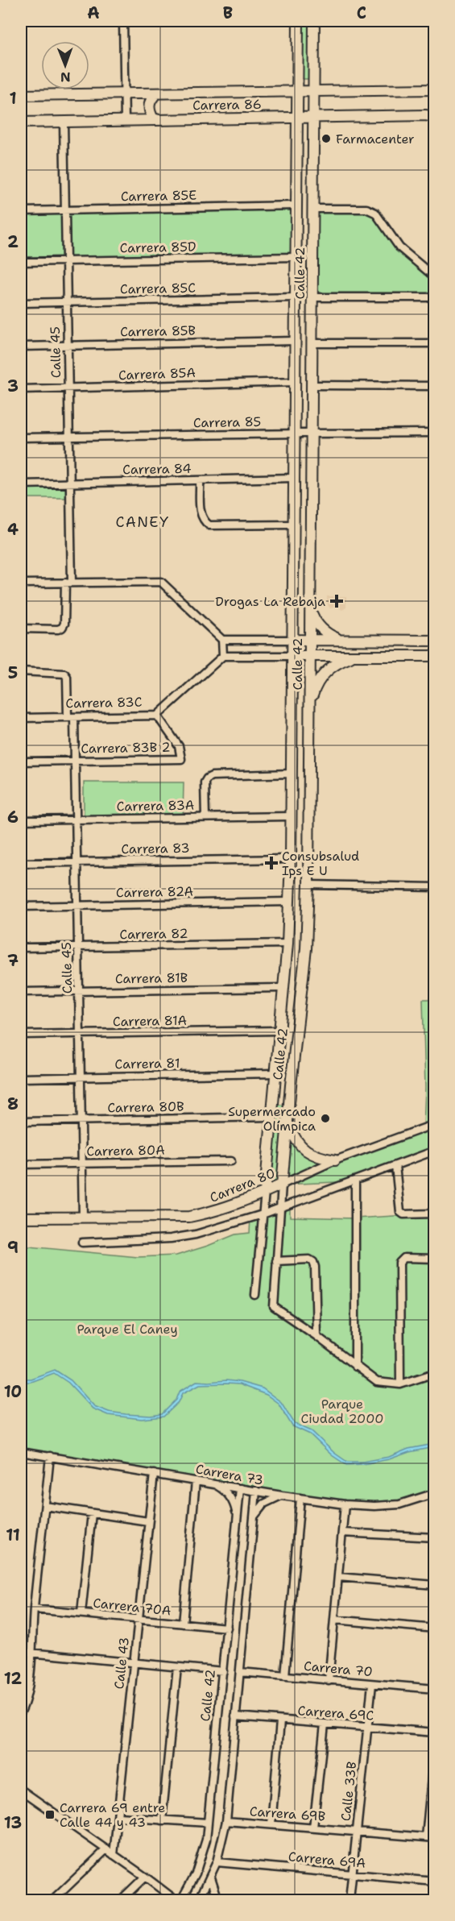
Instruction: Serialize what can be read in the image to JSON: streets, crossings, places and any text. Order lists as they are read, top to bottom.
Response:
{
  "streets": {
    "street": [
      "Carrera 86",
      "Carrera 85E",
      "Carrera 85D",
      "Calle 42",
      "Carrera 85C",
      "Carrera 85B",
      "Calle 45",
      "Carrera 85A",
      "Carrera 85",
      "Carrera 84",
      "Carrera 83C",
      "Carrera 83B 2",
      "Carrera 83A",
      "Carrera 83",
      "Carrera 82A",
      "Carrera 82",
      "Carrera 81B",
      "Carrera 81A",
      "Carrera 81",
      "Carrera 80B",
      "Carrera 80A",
      "Carrera 80",
      "Carrera 73",
      "Carrera 70A",
      "Calle 43",
      "Carrera 70",
      "Carrera 69C",
      "Calle 33B",
      "Carrera 69B",
      "Carrera 69A"
    ]
  },
  "crossings": [
    ["Carrera 86", "Calle 42"],
    ["Carrera 86", "Calle 45"],
    ["Carrera 85E", "Calle 42"],
    ["Carrera 85E", "Calle 45"],
    ["Carrera 85D", "Calle 42"],
    ["Carrera 85D", "Calle 45"],
    ["Calle 42", "Carrera 85C"],
    ["Calle 42", "Carrera 85B"],
    ["Calle 42", "Carrera 85A"],
    ["Calle 42", "Carrera 85"],
    ["Calle 42", "Carrera 84"],
    ["Calle 42", "Carrera 83A"],
    ["Calle 42", "Carrera 83"],
    ["Calle 42", "Carrera 82A"],
    ["Calle 42", "Carrera 82"],
    ["Calle 42", "Carrera 81B"],
    ["Calle 42", "Carrera 81A"],
    ["Calle 42", "Carrera 81"],
    ["Calle 42", "Carrera 80B"],
    ["Calle 42", "Carrera 80"],
    ["Calle 42", "Carrera 73"],
    ["Calle 42", "Carrera 70A"],
    ["Carrera 85C", "Calle 45"],
    ["Carrera 85B", "Calle 45"],
    ["Calle 45", "Carrera 85A"],
    ["Calle 45", "Carrera 85"],
    ["Calle 45", "Carrera 84"],
    ["Calle 45", "Carrera 83C"],
    ["Calle 45", "Carrera 83B 2"],
    ["Calle 45", "Carrera 83A"],
    ["Calle 45", "Carrera 83"],
    ["Calle 45", "Carrera 82A"],
    ["Calle 45", "Carrera 82"],
    ["Calle 45", "Carrera 81B"],
    ["Calle 45", "Carrera 81A"],
    ["Calle 45", "Carrera 81"],
    ["Calle 45", "Carrera 80B"],
    ["Calle 45", "Carrera 80A"],
    ["Calle 45", "Carrera 80"],
    ["Carrera 83C", "Carrera 83B 2"],
    ["Carrera 73", "Calle 43"],
    ["Carrera 70A", "Calle 43"],
    ["Carrera 70", "Calle 33B"],
    ["Carrera 69C", "Calle 33B"],
    ["Calle 33B", "Carrera 69B"],
    ["Calle 33B", "Carrera 69A"]
  ],
  "districts": ["CANEY"],
  "parks": ["Parque El Caney", "Parque Ciudad 2000"],
  "places": {
    "other": ["Farmacenter", "Supermercado Olímpica"],
    "health": ["Drogas La Rebaja", "Consubsalud Ips E U"],
    "transit": ["Carrera 69 entre Calle 44 y 43"]
  },
  "north": "bottom",
  "grid": {
    "columns": ["A", "B", "C"],
    "rows": [
      "1",
      "2",
      "3",
      "4",
      "5",
      "6",
      "7",
      "8",
      "9",
      "10",
      "11",
      "12",
      "13"
    ]
  }
}
